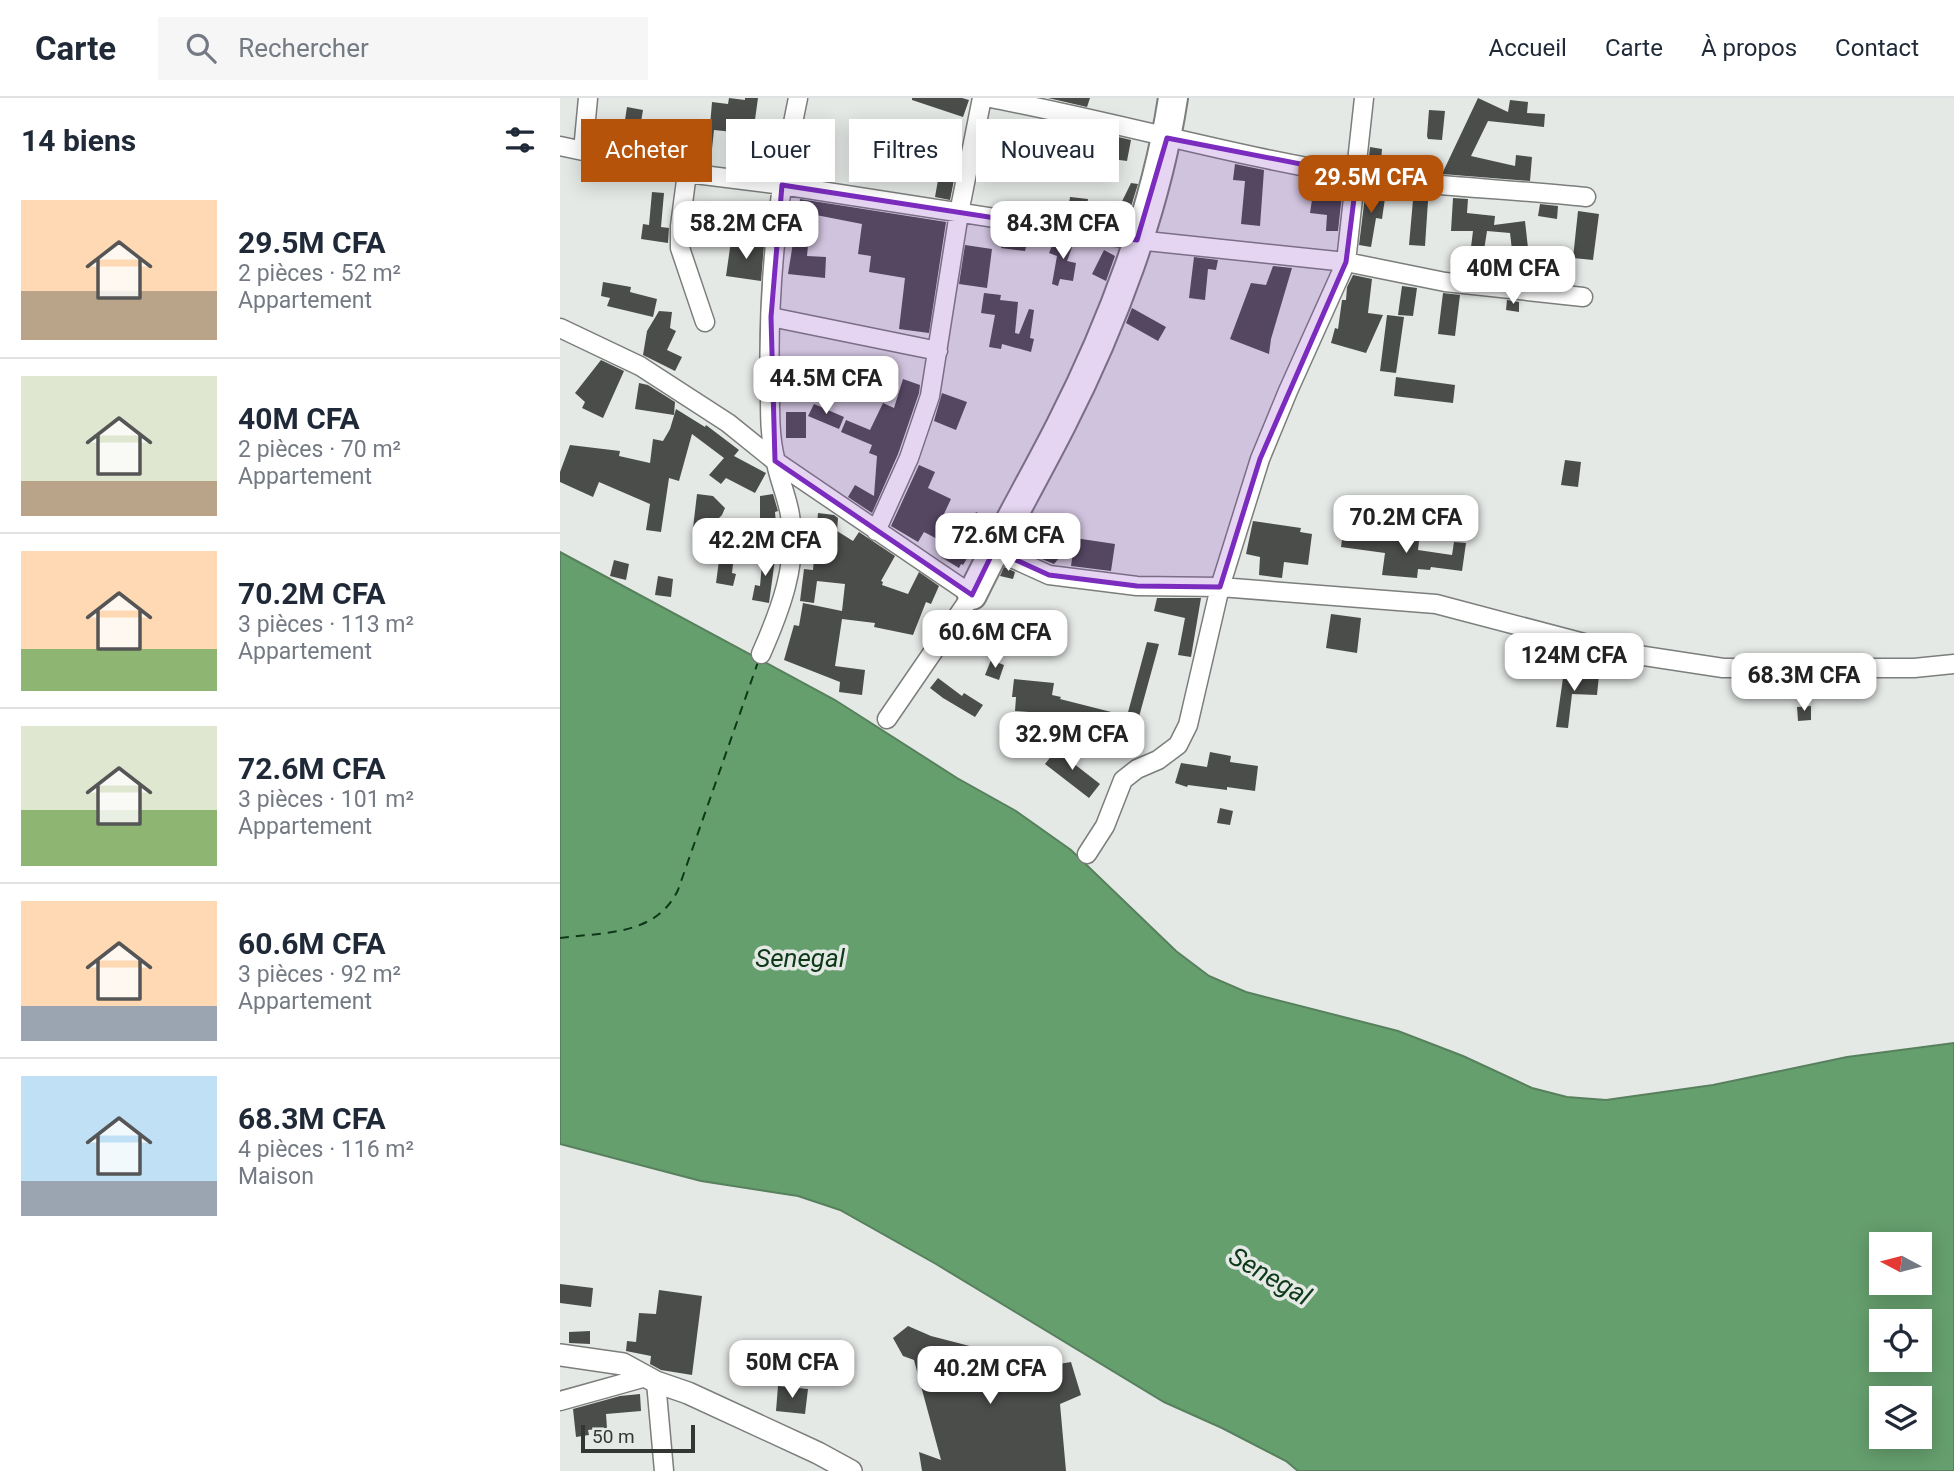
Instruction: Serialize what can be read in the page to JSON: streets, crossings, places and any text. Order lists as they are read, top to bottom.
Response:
{
  "water": ["Senegal"],
  "scale_bar": "50 m",
  "north": "left",
  "page": {
    "header": "Carte",
    "search": "Rechercher",
    "nav": [
      "Accueil",
      "Carte",
      "À propos",
      "Contact"
    ],
    "heading": "14 biens",
    "chip": [
      "Acheter",
      "Louer",
      "Filtres",
      "Nouveau"
    ],
    "price": [
      "29.5M CFA",
      "58.2M CFA",
      "84.3M CFA",
      "40M CFA",
      "44.5M CFA",
      "70.2M CFA",
      "72.6M CFA",
      "42.2M CFA",
      "60.6M CFA",
      "124M CFA",
      "68.3M CFA",
      "32.9M CFA",
      "50M CFA",
      "40.2M CFA"
    ],
    "list": [
      {
        "name": "29.5M CFA",
        "note": "2 pièces · 52 m² · Appartement"
      },
      {
        "name": "40M CFA",
        "note": "2 pièces · 70 m² · Appartement"
      },
      {
        "name": "70.2M CFA",
        "note": "3 pièces · 113 m² · Appartement"
      },
      {
        "name": "72.6M CFA",
        "note": "3 pièces · 101 m² · Appartement"
      },
      {
        "name": "60.6M CFA",
        "note": "3 pièces · 92 m² · Appartement"
      },
      {
        "name": "68.3M CFA",
        "note": "4 pièces · 116 m² · Maison"
      }
    ],
    "scale": "50 m"
  }
}
